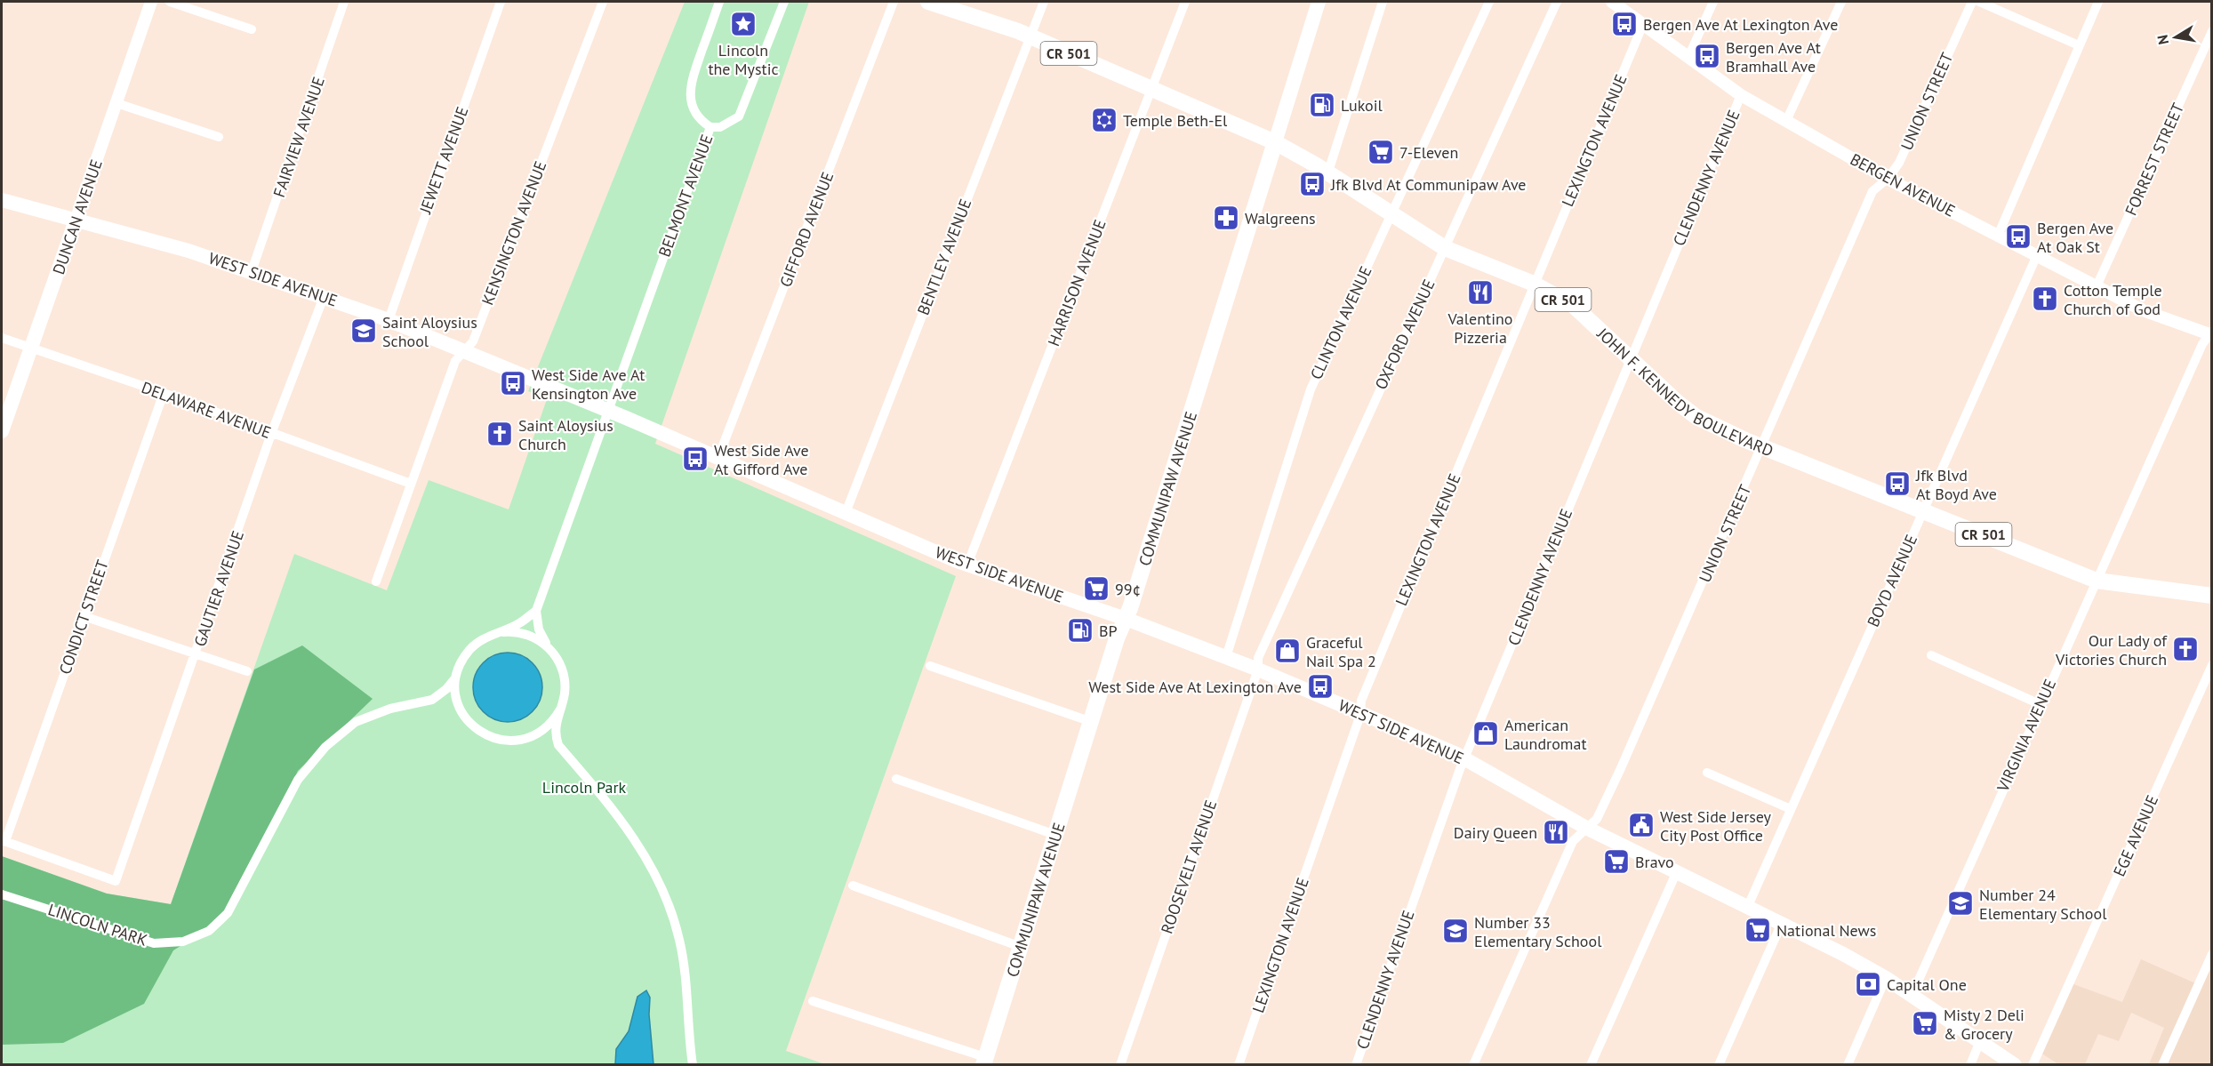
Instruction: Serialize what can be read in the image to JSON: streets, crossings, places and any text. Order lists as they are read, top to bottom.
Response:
{
  "streets": {
    "main road": [
      "CR 501",
      "DUNCAN AVENUE",
      "WEST SIDE AVENUE",
      "JOHN F. KENNEDY BOULEVARD",
      "COMMUNIPAW AVENUE"
    ],
    "street": [
      "UNION STREET",
      "FAIRVIEW AVENUE",
      "LEXINGTON AVENUE",
      "FORREST STREET",
      "JEWETT AVENUE",
      "CLENDENNY AVENUE",
      "BERGEN AVENUE",
      "BELMONT AVENUE",
      "GIFFORD AVENUE",
      "KENSINGTON AVENUE",
      "BENTLEY AVENUE",
      "HARRISON AVENUE",
      "CLINTON AVENUE",
      "OXFORD AVENUE",
      "DELAWARE AVENUE",
      "BOYD AVENUE",
      "GAUTIER AVENUE",
      "CONDICT STREET",
      "VIRGINIA AVENUE",
      "EGE AVENUE",
      "ROOSEVELT AVENUE",
      "LINCOLN PARK"
    ]
  },
  "crossings": [
    ["UNION STREET", "BERGEN AVENUE"],
    ["UNION STREET", "WEST SIDE AVENUE"],
    ["UNION STREET", "JOHN F. KENNEDY BOULEVARD"],
    ["FAIRVIEW AVENUE", "WEST SIDE AVENUE"],
    ["LEXINGTON AVENUE", "BERGEN AVENUE"],
    ["LEXINGTON AVENUE", "WEST SIDE AVENUE"],
    ["LEXINGTON AVENUE", "JOHN F. KENNEDY BOULEVARD"],
    ["FORREST STREET", "BERGEN AVENUE"],
    ["JEWETT AVENUE", "WEST SIDE AVENUE"],
    ["CLENDENNY AVENUE", "BERGEN AVENUE"],
    ["CLENDENNY AVENUE", "WEST SIDE AVENUE"],
    ["CLENDENNY AVENUE", "JOHN F. KENNEDY BOULEVARD"],
    ["BERGEN AVENUE", "BOYD AVENUE"],
    ["BERGEN AVENUE", "VIRGINIA AVENUE"],
    ["BELMONT AVENUE", "WEST SIDE AVENUE"],
    ["DUNCAN AVENUE", "WEST SIDE AVENUE"],
    ["DUNCAN AVENUE", "DELAWARE AVENUE"],
    ["GIFFORD AVENUE", "WEST SIDE AVENUE"],
    ["KENSINGTON AVENUE", "WEST SIDE AVENUE"],
    ["KENSINGTON AVENUE", "DELAWARE AVENUE"],
    ["BENTLEY AVENUE", "WEST SIDE AVENUE"],
    ["BENTLEY AVENUE", "JOHN F. KENNEDY BOULEVARD"],
    ["WEST SIDE AVENUE", "HARRISON AVENUE"],
    ["WEST SIDE AVENUE", "CLINTON AVENUE"],
    ["WEST SIDE AVENUE", "OXFORD AVENUE"],
    ["WEST SIDE AVENUE", "COMMUNIPAW AVENUE"],
    ["WEST SIDE AVENUE", "BOYD AVENUE"],
    ["WEST SIDE AVENUE", "GAUTIER AVENUE"],
    ["WEST SIDE AVENUE", "VIRGINIA AVENUE"],
    ["WEST SIDE AVENUE", "ROOSEVELT AVENUE"],
    ["HARRISON AVENUE", "JOHN F. KENNEDY BOULEVARD"],
    ["CLINTON AVENUE", "JOHN F. KENNEDY BOULEVARD"],
    ["OXFORD AVENUE", "JOHN F. KENNEDY BOULEVARD"],
    ["OXFORD AVENUE", "ROOSEVELT AVENUE"],
    ["JOHN F. KENNEDY BOULEVARD", "COMMUNIPAW AVENUE"],
    ["JOHN F. KENNEDY BOULEVARD", "BOYD AVENUE"],
    ["JOHN F. KENNEDY BOULEVARD", "VIRGINIA AVENUE"],
    ["DELAWARE AVENUE", "GAUTIER AVENUE"],
    ["DELAWARE AVENUE", "CONDICT STREET"],
    ["GAUTIER AVENUE", "CONDICT STREET"]
  ],
  "parks": ["Lincoln Park"],
  "places": {
    "place": ["Lincoln the Mystic"],
    "bus stop": [
      "Bergen Ave At Lexington Ave",
      "Bergen Ave At Bramhall Ave",
      "Jfk Blvd At Communipaw Ave",
      "Bergen Ave At Oak St",
      "West Side Ave At Kensington Ave",
      "West Side Ave At Gifford Ave",
      "Jfk Blvd At Boyd Ave",
      "West Side Ave At Lexington Ave"
    ],
    "fuel station": ["Lukoil", "BP"],
    "synagogue": ["Temple Beth-El"],
    "supermarket": [
      "7-Eleven",
      "99¢",
      "Bravo",
      "National News",
      "Misty 2 Deli & Grocery"
    ],
    "pharmacy": ["Walgreens"],
    "restaurant": ["Valentino Pizzeria", "Dairy Queen"],
    "church": ["Cotton Temple Church of God", "Saint Aloysius Church", "Our Lady of Victories Church"],
    "school or university": ["Saint Aloysius School", "Number 24 Elementary School", "Number 33 Elementary School"],
    "shop": ["Graceful Nail Spa 2", "American Laundromat"],
    "public building": ["West Side Jersey City Post Office"],
    "bank": ["Capital One"]
  },
  "north": "left"
}
